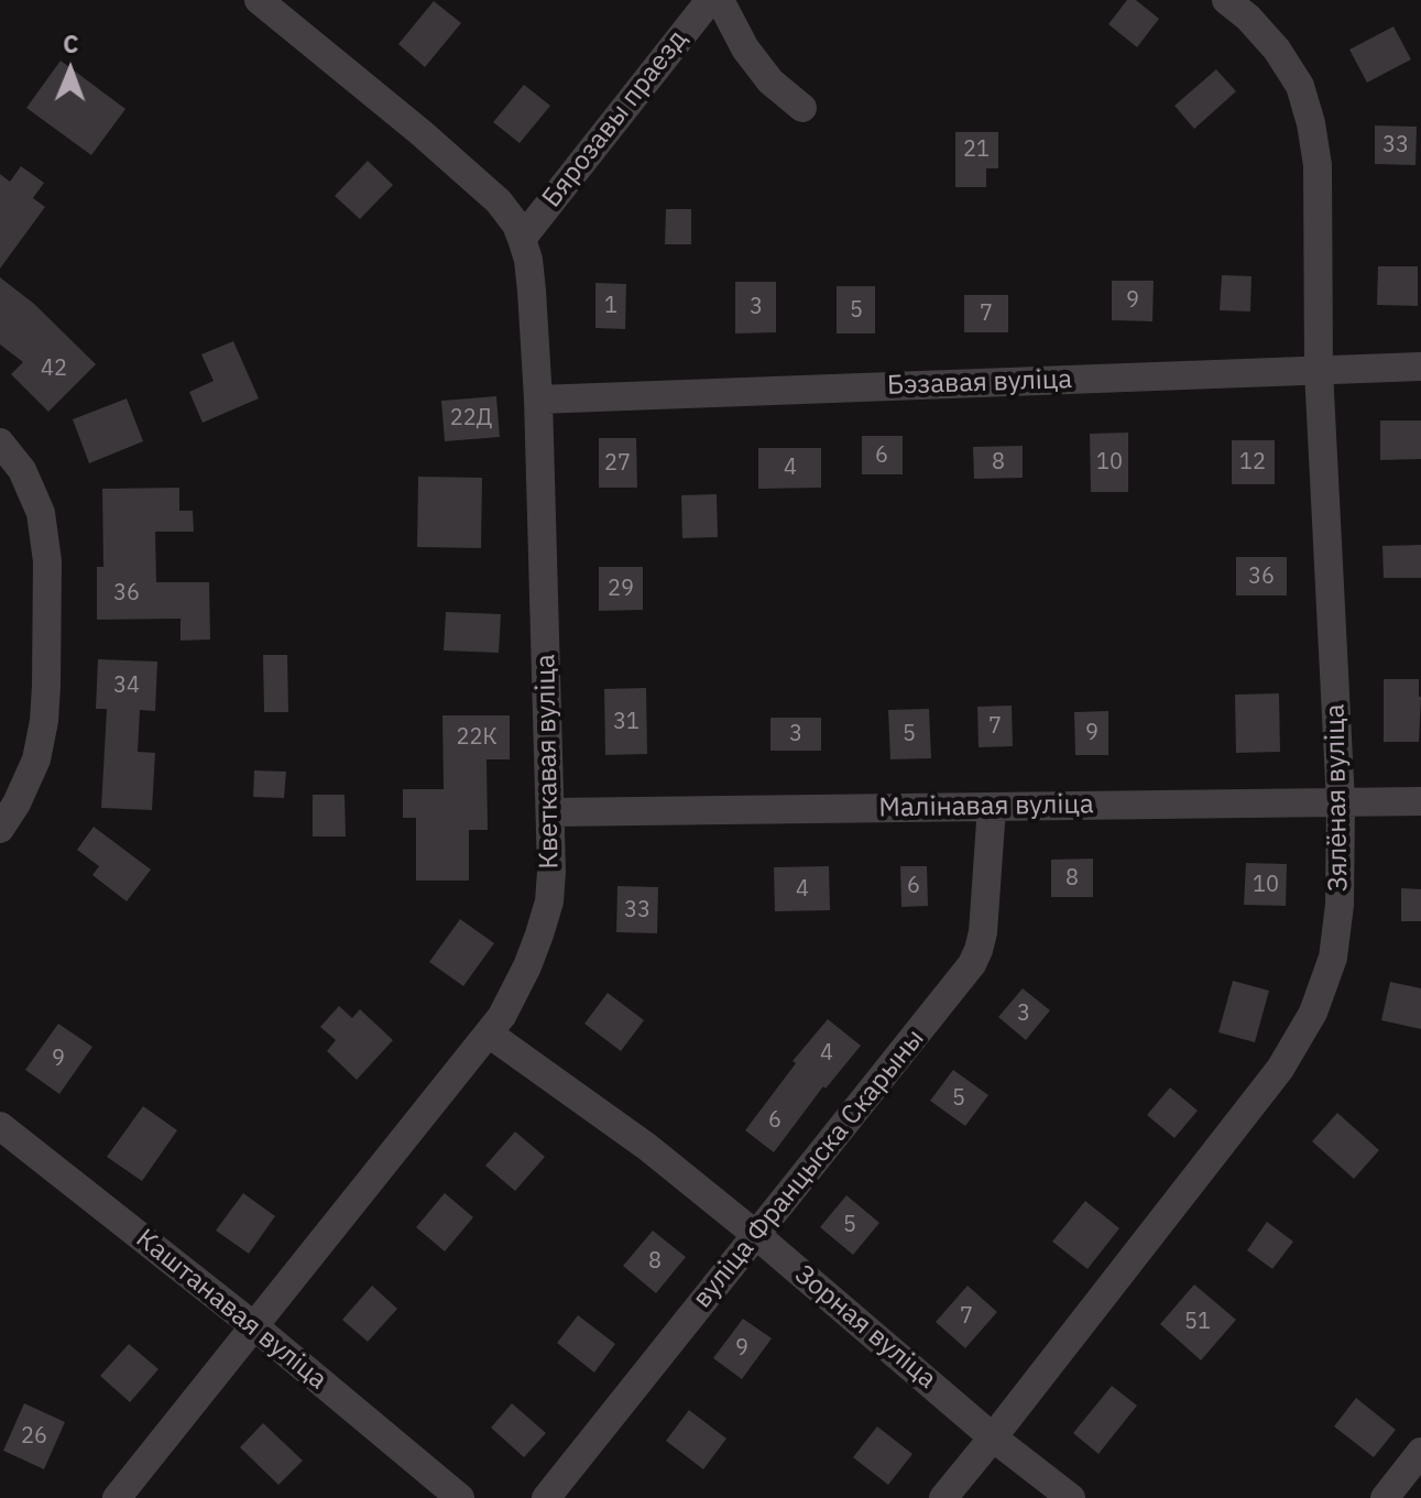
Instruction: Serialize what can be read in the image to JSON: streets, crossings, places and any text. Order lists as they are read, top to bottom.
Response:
{
  "streets": {
    "street": [
      "Бярозавы праезд",
      "Бэзавая вуліца",
      "Кветкавая вуліца",
      "Зялёная вуліца",
      "Малінавая вуліца",
      "вуліца Францыска Скарыны",
      "Каштанавая вуліца",
      "Зорная вуліца"
    ]
  },
  "crossings": [
    ["Бярозавы праезд", "Кветкавая вуліца"],
    ["Бэзавая вуліца", "Кветкавая вуліца"],
    ["Бэзавая вуліца", "Зялёная вуліца"],
    ["Кветкавая вуліца", "Малінавая вуліца"],
    ["Кветкавая вуліца", "Каштанавая вуліца"],
    ["Кветкавая вуліца", "Зорная вуліца"],
    ["Зялёная вуліца", "Малінавая вуліца"],
    ["Зялёная вуліца", "Зорная вуліца"],
    ["Малінавая вуліца", "вуліца Францыска Скарыны"],
    ["вуліца Францыска Скарыны", "Зорная вуліца"]
  ],
  "house_numbers": [
    "33",
    "21",
    "9",
    "1",
    "3",
    "5",
    "7",
    "42",
    "22Д",
    "6",
    "8",
    "10",
    "12",
    "27",
    "4",
    "36",
    "29",
    "36",
    "34",
    "31",
    "7",
    "9",
    "3",
    "5",
    "22К",
    "8",
    "10",
    "6",
    "4",
    "33",
    "3",
    "4",
    "9",
    "5",
    "6",
    "5",
    "8",
    "7",
    "51",
    "9",
    "26"
  ],
  "north": "top"
}
